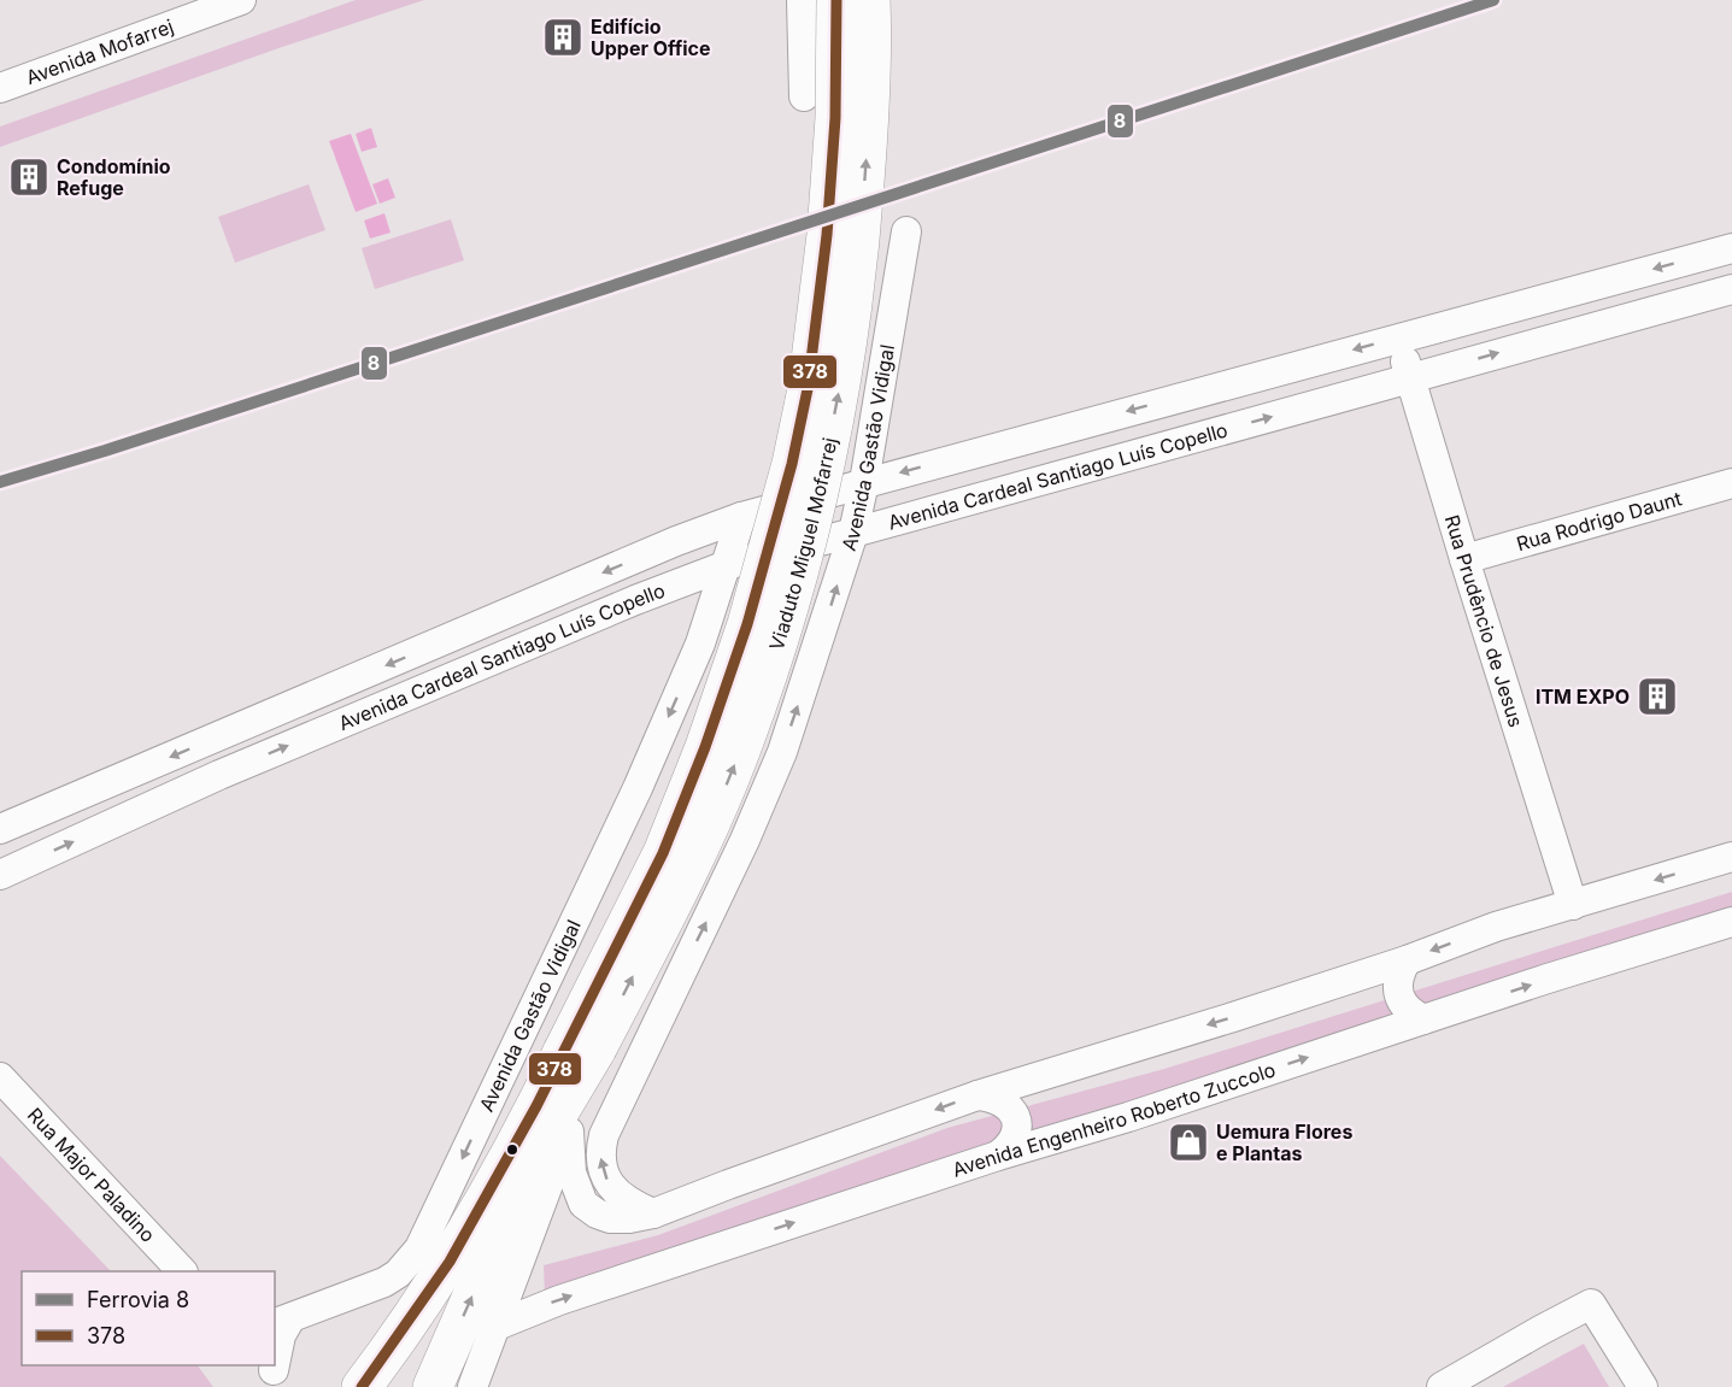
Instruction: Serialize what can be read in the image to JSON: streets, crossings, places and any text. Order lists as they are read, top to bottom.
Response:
{
  "streets": {
    "highway": ["Viaduto Miguel Mofarrej"],
    "street": [
      "Avenida Mofarrej",
      "Avenida Gastão Vidigal",
      "Avenida Cardeal Santiago Luís Copello",
      "Rua Rodrigo Daunt",
      "Rua Prudêncio de Jesus",
      "Avenida Engenheiro Roberto Zuccolo",
      "Rua Major Paladino"
    ]
  },
  "crossings": [
    ["Avenida Gastão Vidigal", "Avenida Cardeal Santiago Luís Copello"],
    ["Avenida Cardeal Santiago Luís Copello", "Rua Prudêncio de Jesus"],
    ["Rua Rodrigo Daunt", "Rua Prudêncio de Jesus"]
  ],
  "places": {
    "building": ["Edifício Upper Office", "Condomínio Refuge", "ITM EXPO"],
    "shop": ["Uemura Flores e Plantas"]
  },
  "lines": ["rail line 8", "transit line 378"],
  "legend": ["Ferrovia 8", "378"]
}
